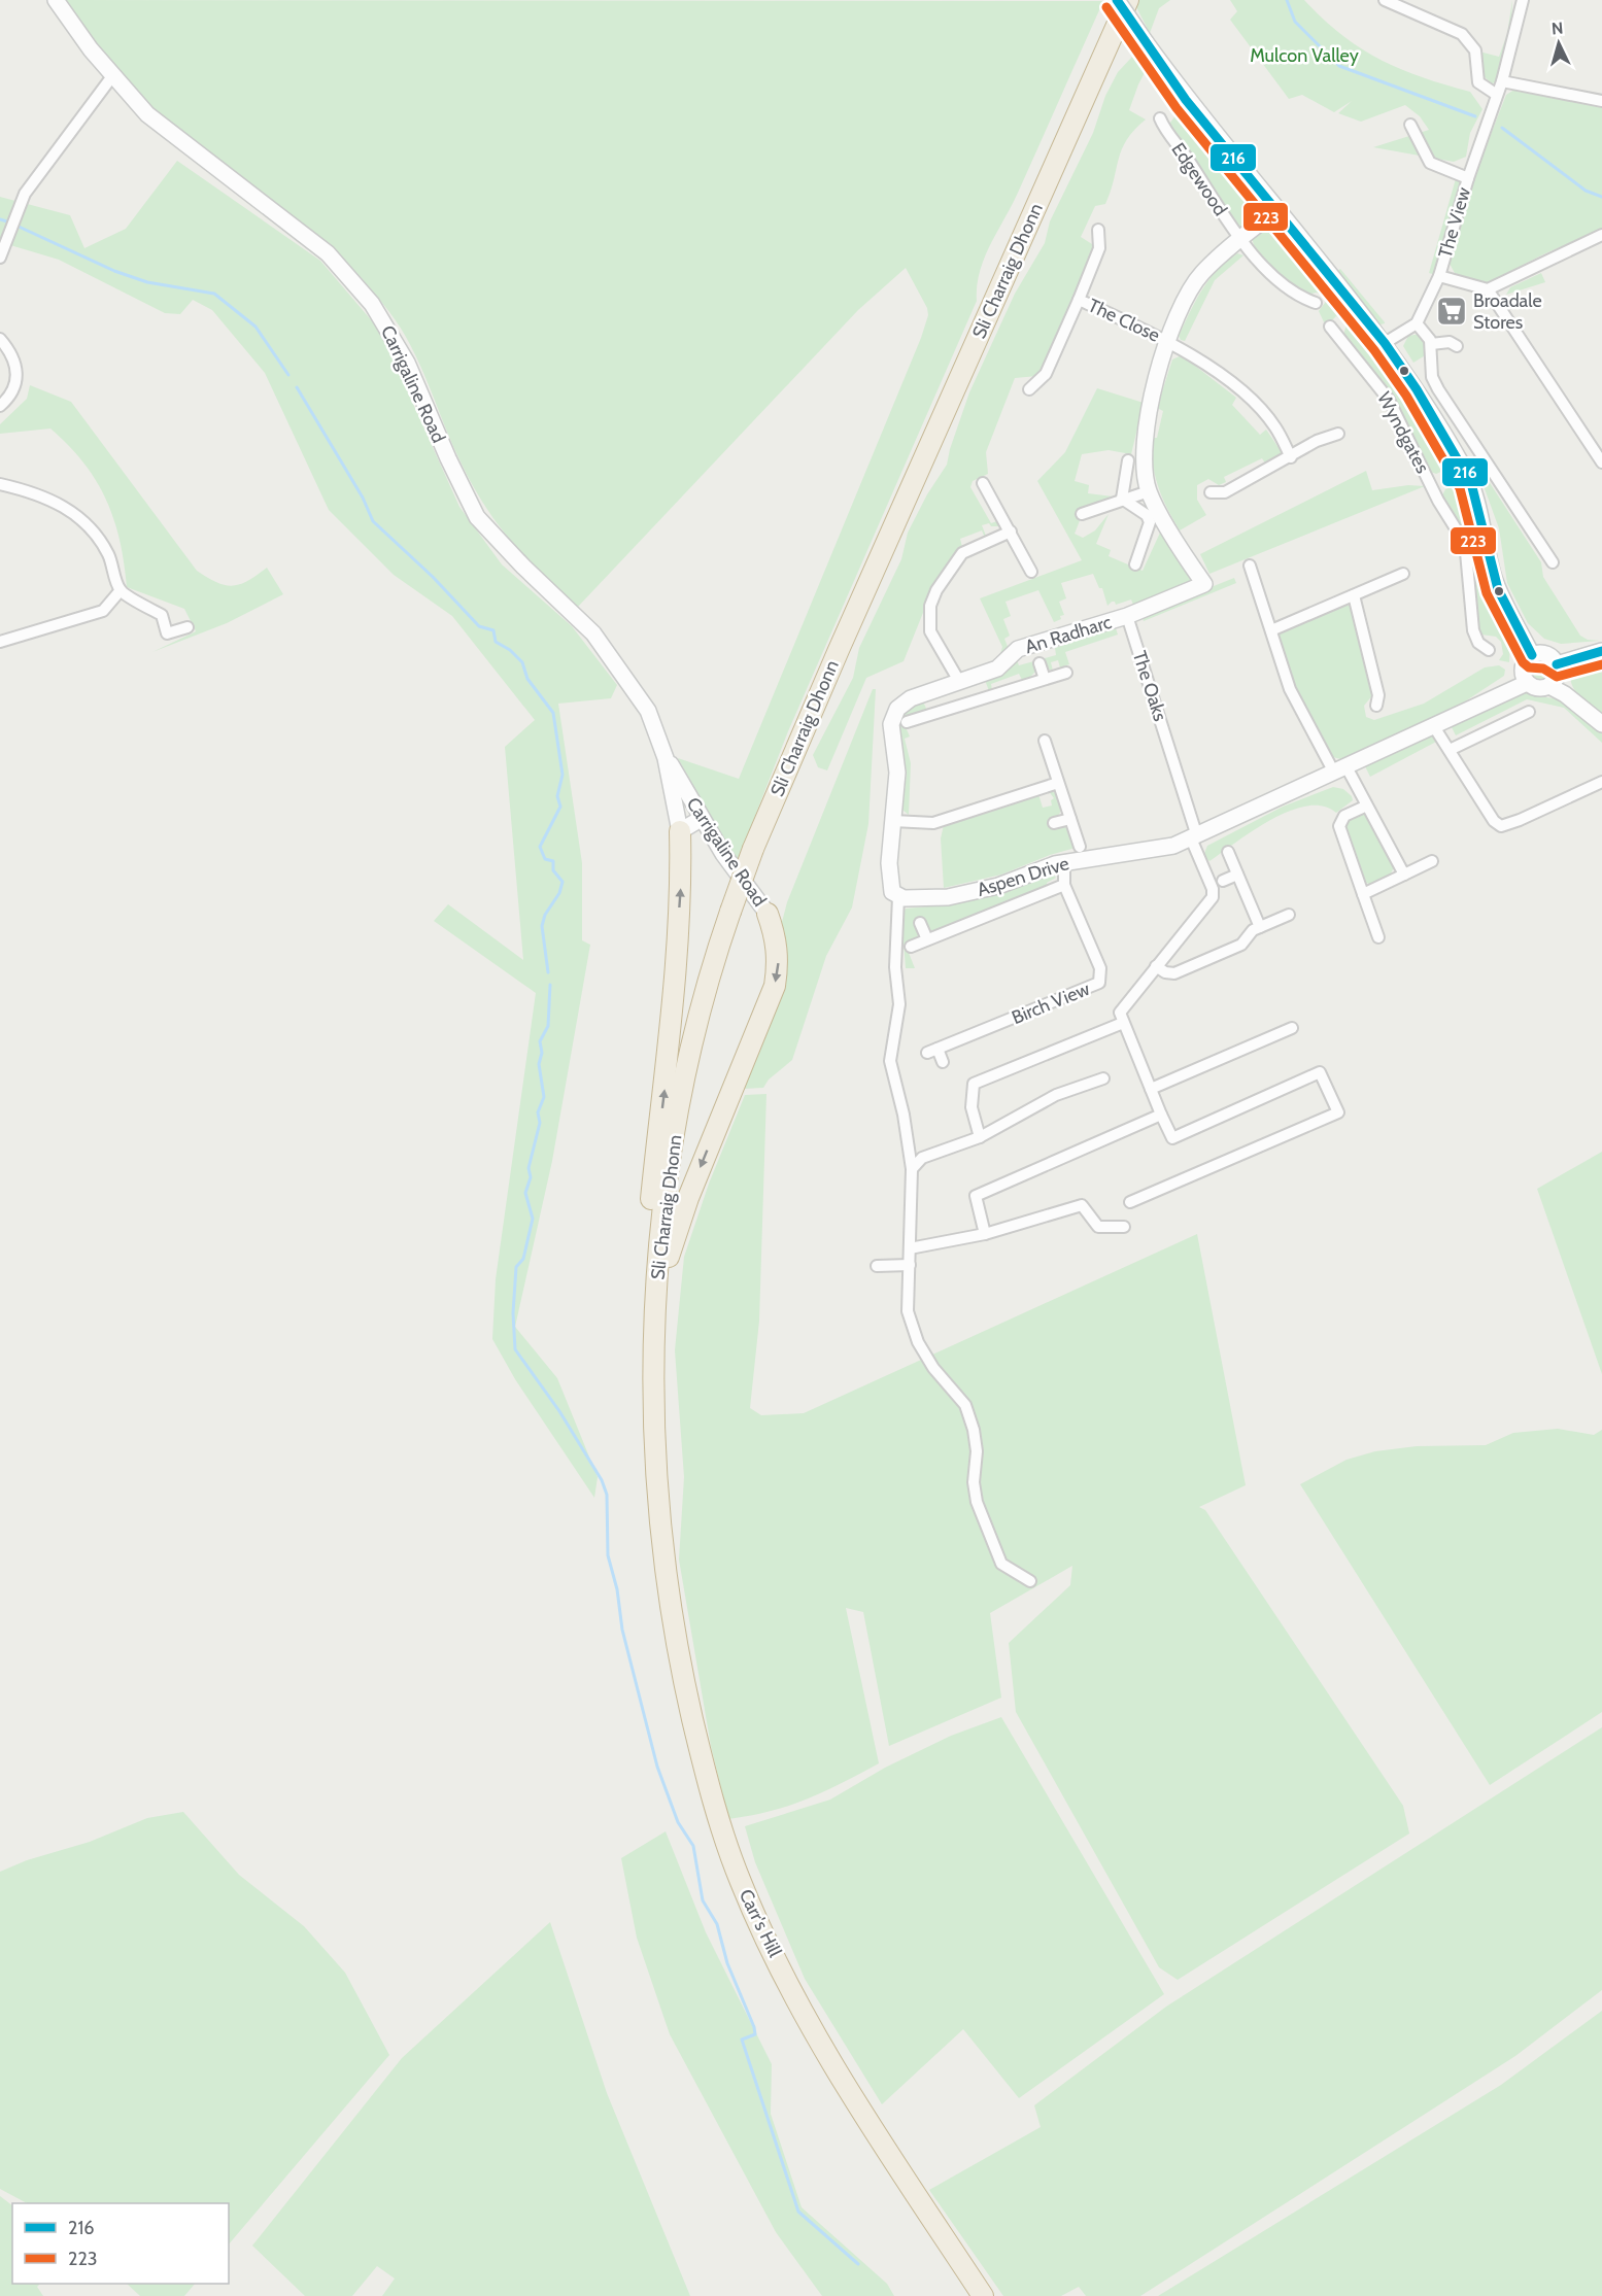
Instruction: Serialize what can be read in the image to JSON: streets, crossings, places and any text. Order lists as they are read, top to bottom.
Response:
{
  "streets": {
    "highway": ["Sli Charraig Dhonn", "Carr's Hill"],
    "street": [
      "Edgewood",
      "The View",
      "The Close",
      "Carrigaline Road",
      "Wyndgates",
      "An Radharc",
      "The Oaks",
      "Aspen Drive",
      "Birch View"
    ]
  },
  "crossings": [
    ["Sli Charraig Dhonn", "Carr's Hill"],
    ["An Radharc", "The Oaks"],
    ["Aspen Drive", "Birch View"]
  ],
  "parks": ["Mulcon Valley"],
  "places": {
    "supermarket": ["Broadale Stores"]
  },
  "lines": ["transit line 216", "transit line 223"],
  "legend": ["216", "223"],
  "north": "top"
}
